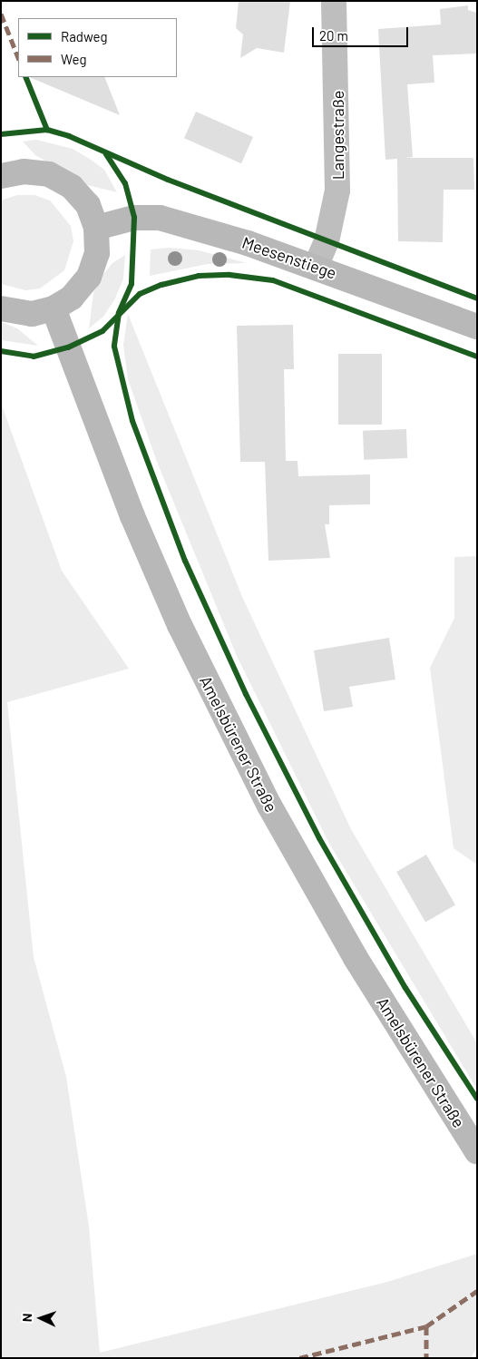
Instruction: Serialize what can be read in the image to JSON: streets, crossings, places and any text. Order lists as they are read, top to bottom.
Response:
{
  "streets": {
    "street": ["Langestraße", "Meesenstiege", "Amelsbürener Straße"]
  },
  "crossings": [
    ["Langestraße", "Meesenstiege"]
  ],
  "legend": ["Radweg", "Weg"],
  "scale_bar": "20 m",
  "north": "left"
}
